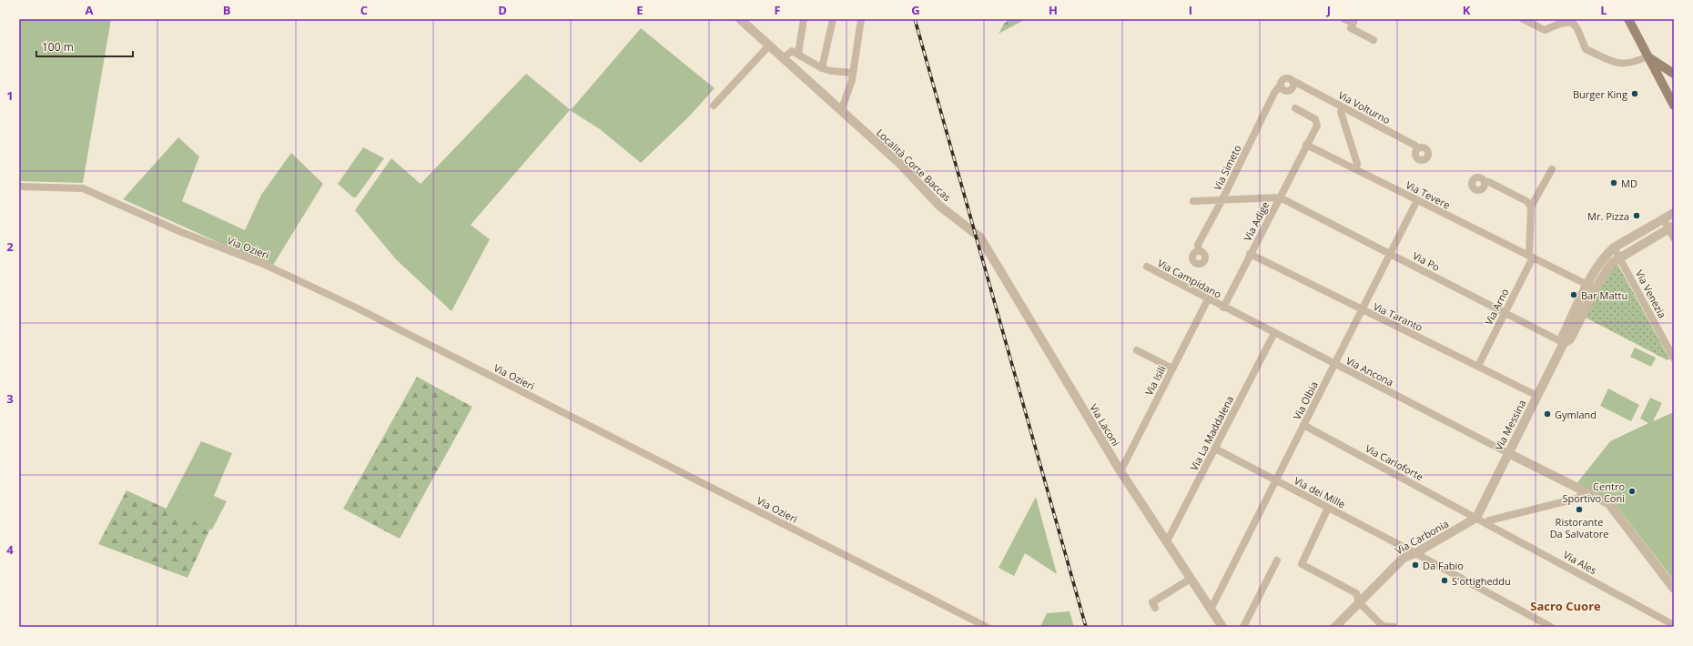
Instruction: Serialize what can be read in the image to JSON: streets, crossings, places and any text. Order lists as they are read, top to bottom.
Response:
{
  "streets": {
    "street": [
      "Via Volturno",
      "Località Corte Baccas",
      "Via Simeto",
      "Via Tevere",
      "Via Adige",
      "Via Ozieri",
      "Via Po",
      "Via Campidano",
      "Via Venezia",
      "Via Arno",
      "Via Taranto",
      "Via Ancona",
      "Via Isili",
      "Via Olbia",
      "Via Laconi",
      "Via Messina",
      "Via La Maddalena",
      "Via Carloforte",
      "Via dei Mille",
      "Via Carbonia",
      "Via Ales"
    ]
  },
  "crossings": [
    ["Località Corte Baccas", "Via Laconi"],
    ["Via Tevere", "Via Adige"],
    ["Via Tevere", "Via Arno"],
    ["Via Tevere", "Via Olbia"],
    ["Via Tevere", "Via Messina"],
    ["Via Adige", "Via Po"],
    ["Via Adige", "Via Campidano"],
    ["Via Adige", "Via Taranto"],
    ["Via Adige", "Via Ancona"],
    ["Via Po", "Via Arno"],
    ["Via Po", "Via Olbia"],
    ["Via Po", "Via Messina"],
    ["Via Campidano", "Via Ancona"],
    ["Via Campidano", "Via Isili"],
    ["Via Venezia", "Via Messina"],
    ["Via Arno", "Via Taranto"],
    ["Via Taranto", "Via Olbia"],
    ["Via Taranto", "Via Messina"],
    ["Via Ancona", "Via Olbia"],
    ["Via Ancona", "Via Messina"],
    ["Via Ancona", "Via La Maddalena"],
    ["Via Isili", "Via Laconi"],
    ["Via Olbia", "Via Laconi"],
    ["Via Olbia", "Via Carloforte"],
    ["Via Olbia", "Via dei Mille"],
    ["Via Laconi", "Via La Maddalena"],
    ["Via Messina", "Via Carloforte"],
    ["Via Messina", "Via Carbonia"],
    ["Via Messina", "Via Ales"],
    ["Via La Maddalena", "Via dei Mille"],
    ["Via Carloforte", "Via Carbonia"],
    ["Via Carloforte", "Via Ales"],
    ["Via dei Mille", "Via Carbonia"],
    ["Via Carbonia", "Via Ales"]
  ],
  "districts": ["Sacro Cuore"],
  "places": [
    "Burger King",
    "MD",
    "Mr. Pizza",
    "Bar Mattu",
    "Gymland",
    "Centro Sportivo Coni",
    "Ristorante Da Salvatore",
    "Da Fabio",
    "S'ottigheddu"
  ],
  "scale_bar": "100 m",
  "grid": {
    "columns": [
      "A",
      "B",
      "C",
      "D",
      "E",
      "F",
      "G",
      "H",
      "I",
      "J",
      "K",
      "L"
    ],
    "rows": [
      "1",
      "2",
      "3",
      "4"
    ]
  }
}
